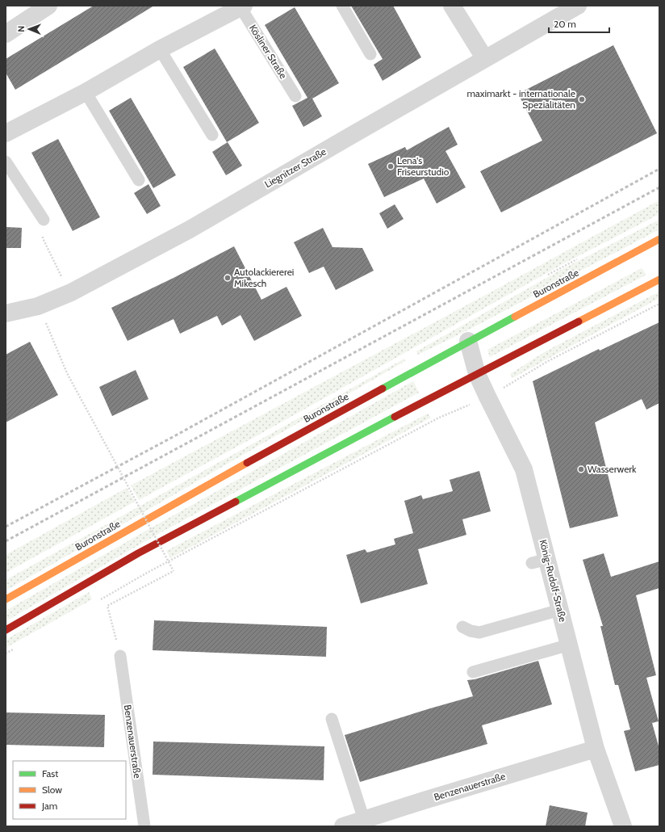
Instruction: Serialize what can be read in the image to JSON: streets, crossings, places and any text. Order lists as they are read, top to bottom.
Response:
{
  "streets": {
    "street": [
      "Kösliner Straße",
      "Liegnitzer Straße",
      "Buronstraße",
      "König-Rudolf-Straße",
      "Benzenauerstraße"
    ]
  },
  "crossings": [
    ["Buronstraße", "König-Rudolf-Straße"],
    ["König-Rudolf-Straße", "Benzenauerstraße"]
  ],
  "places": [
    "maximarkt - internationale Spezialitäten",
    "Lena's Friseurstudio",
    "Autolackiererei Mikesch",
    "Wasserwerk"
  ],
  "legend": ["Fast", "Slow", "Jam"],
  "scale_bar": "20 m",
  "north": "left"
}
